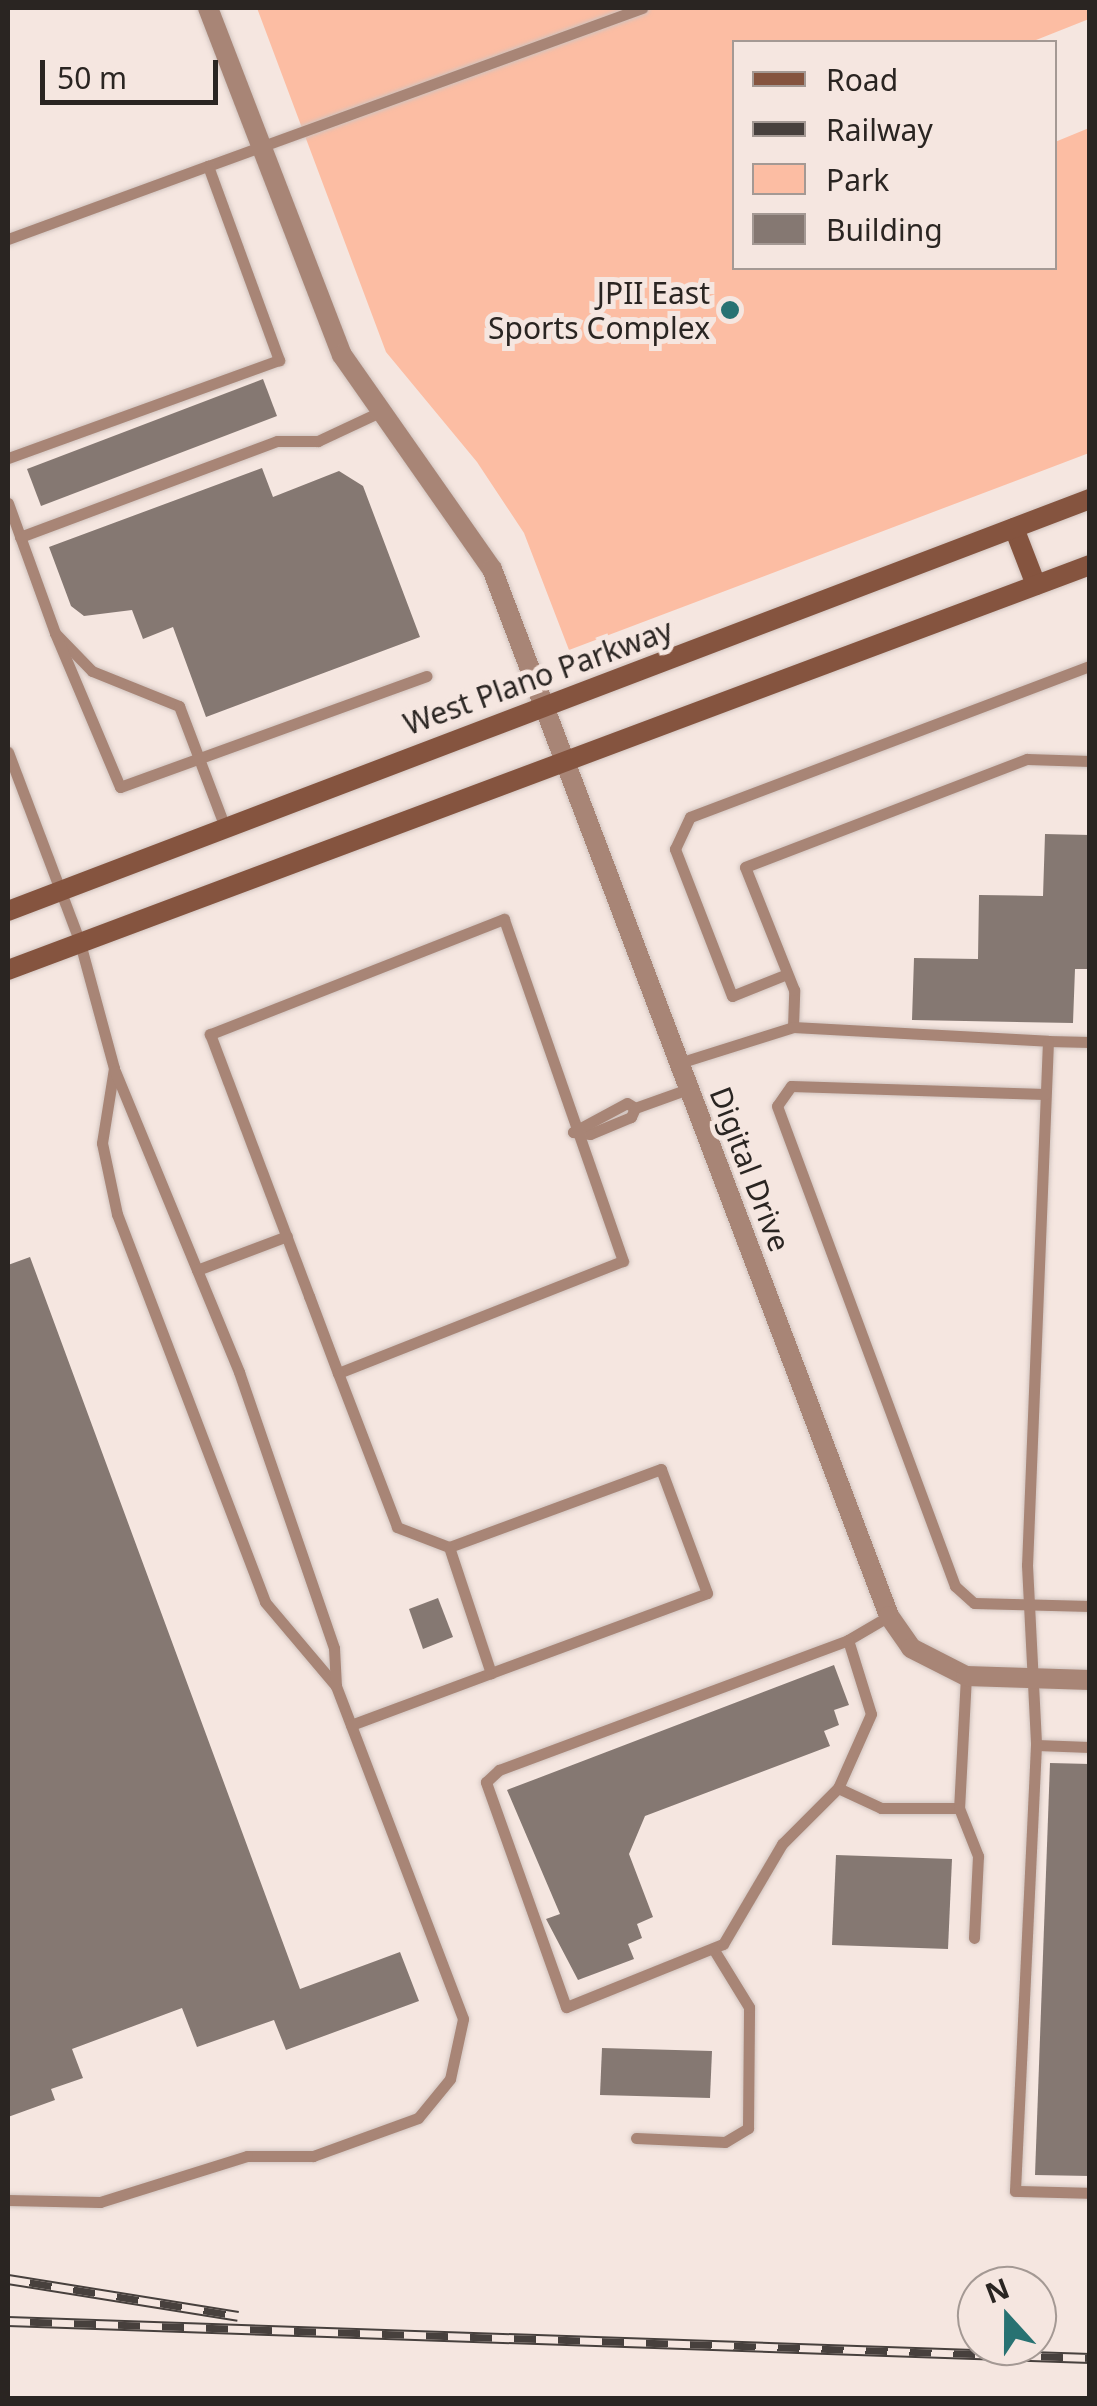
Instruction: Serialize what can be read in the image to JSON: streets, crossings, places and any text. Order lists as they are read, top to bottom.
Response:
{
  "streets": {
    "main road": ["West Plano Parkway"],
    "street": ["Digital Drive"]
  },
  "crossings": [
    ["West Plano Parkway", "Digital Drive"]
  ],
  "places": ["JPII East Sports Complex"],
  "legend": [
    "Road",
    "Railway",
    "Park",
    "Building"
  ],
  "scale_bar": "50 m",
  "north": "top"
}
